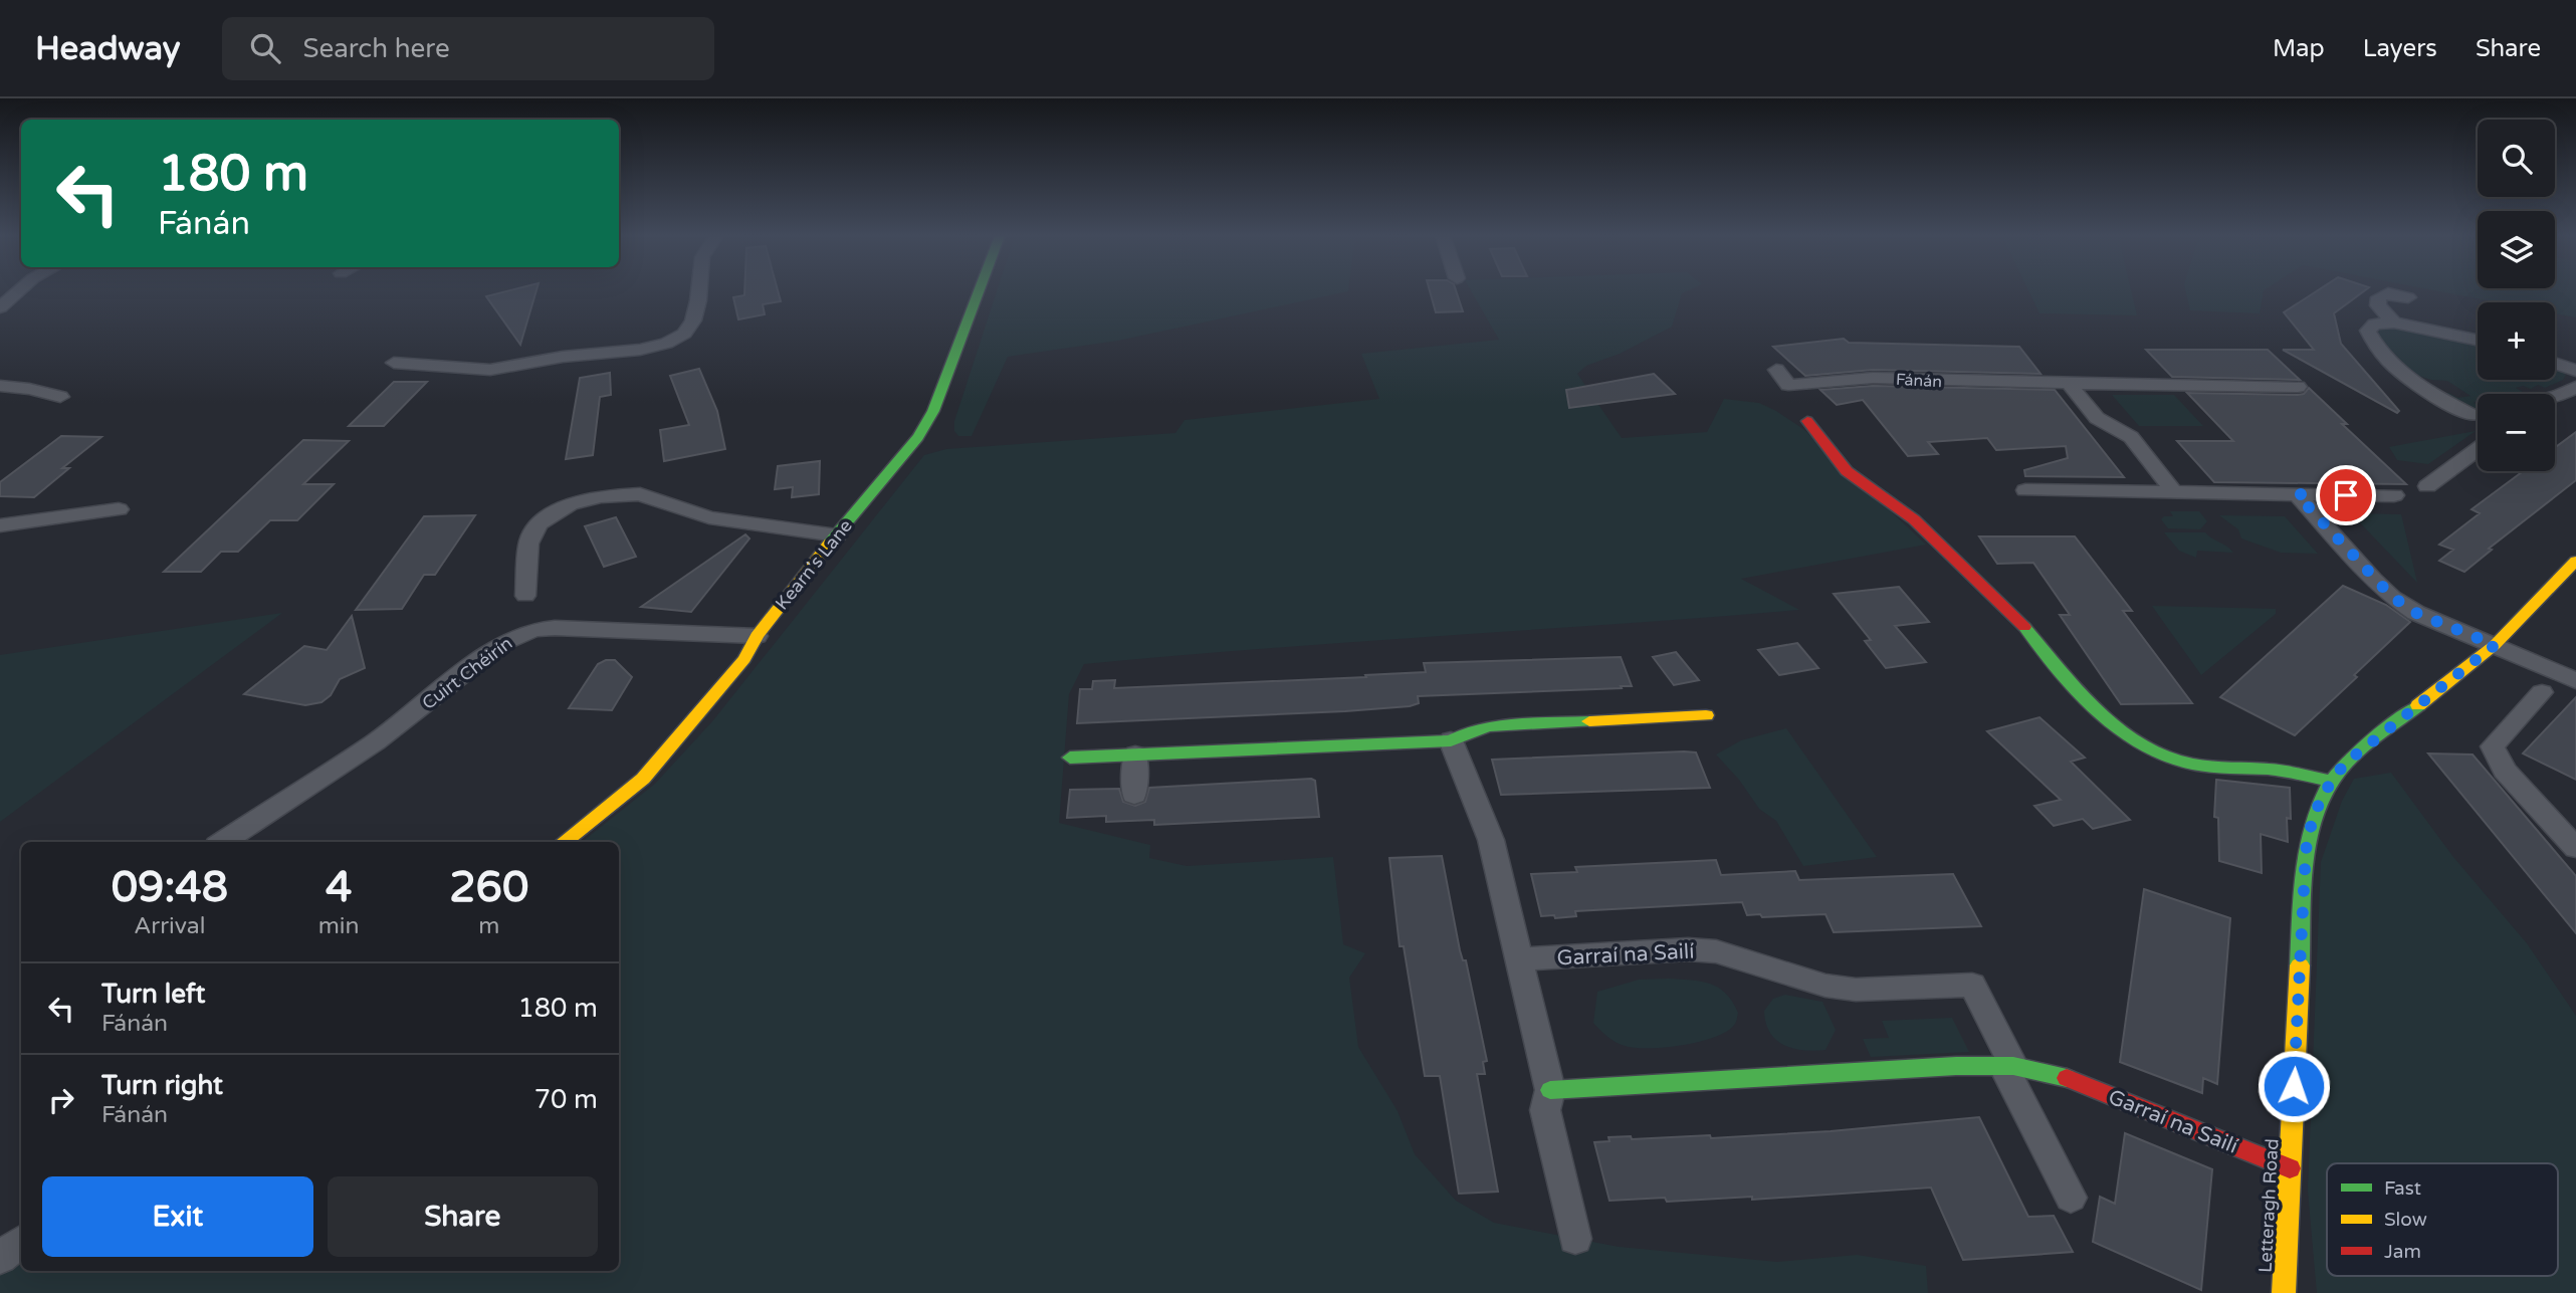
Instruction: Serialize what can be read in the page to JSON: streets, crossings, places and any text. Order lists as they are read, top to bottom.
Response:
{
  "streets": {
    "street": [
      "Fánán",
      "Kearn's Lane",
      "Cuirt Chéirín",
      "Garraí na Sailí",
      "Letteragh Road"
    ]
  },
  "crossings": [
    ["Kearn's Lane", "Cuirt Chéirín"],
    ["Garraí na Sailí", "Letteragh Road"]
  ],
  "legend": ["Fast", "Slow", "Jam"],
  "page": {
    "header": "Headway",
    "search": "Search here",
    "nav": ["Map", "Layers", "Share"],
    "map_buttons": ["+", "−"],
    "turn": ["180 m", "Fánán"],
    "eta": [
      "09:48",
      "Arrival",
      "4",
      "min",
      "260",
      "m"
    ],
    "list": [
      {
        "name": "Turn left",
        "note": "Fánán",
        "value": "180 m"
      },
      {
        "name": "Turn right",
        "note": "Fánán",
        "value": "70 m"
      }
    ],
    "buttons": ["Exit", "Share"]
  }
}
